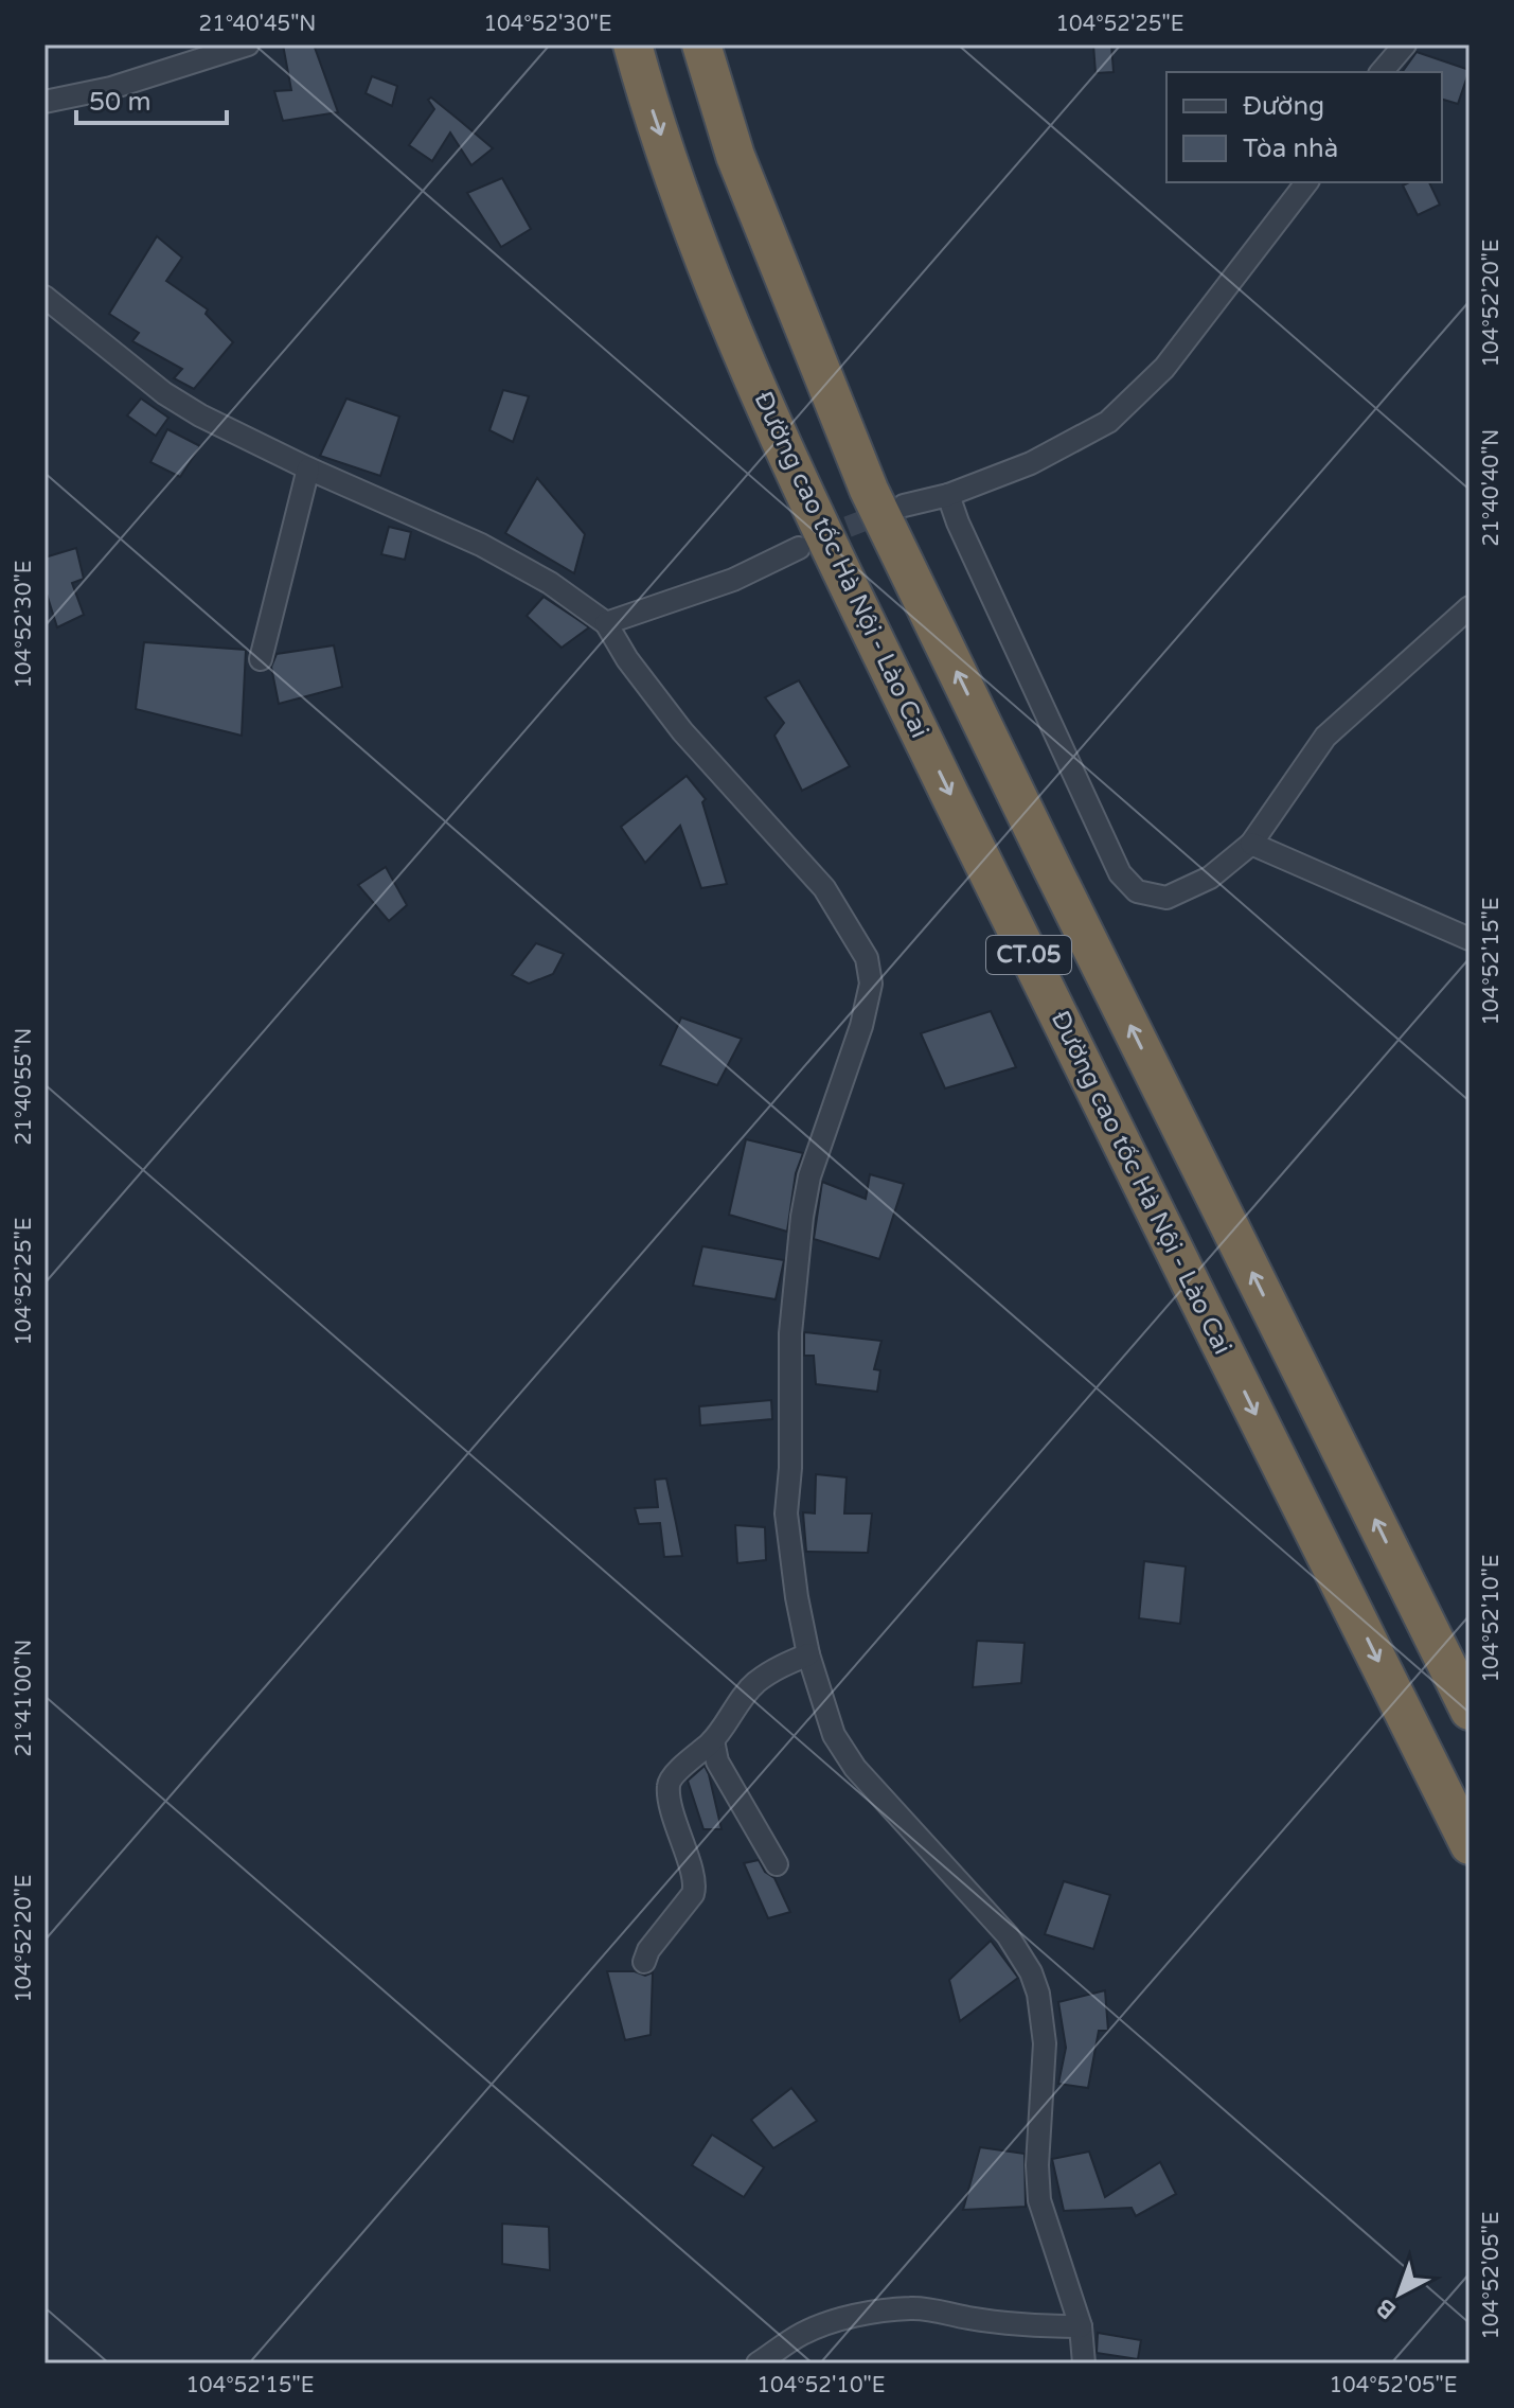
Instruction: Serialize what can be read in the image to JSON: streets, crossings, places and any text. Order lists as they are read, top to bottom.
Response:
{
  "streets": {
    "highway": ["Đường cao tốc Hà Nội - Lào Cai", "CT.05"]
  },
  "legend": ["Đường", "Tòa nhà"],
  "scale_bar": "50 m",
  "north": "bottom left",
  "coordinates": [
    "21°40'45\"N",
    "104°52'30\"E",
    "104°52'25\"E",
    "104°52'20\"E",
    "21°40'40\"N",
    "104°52'15\"E",
    "21°40'55\"N",
    "104°52'10\"E",
    "21°41'00\"N",
    "104°52'05\"E"
  ]
}
